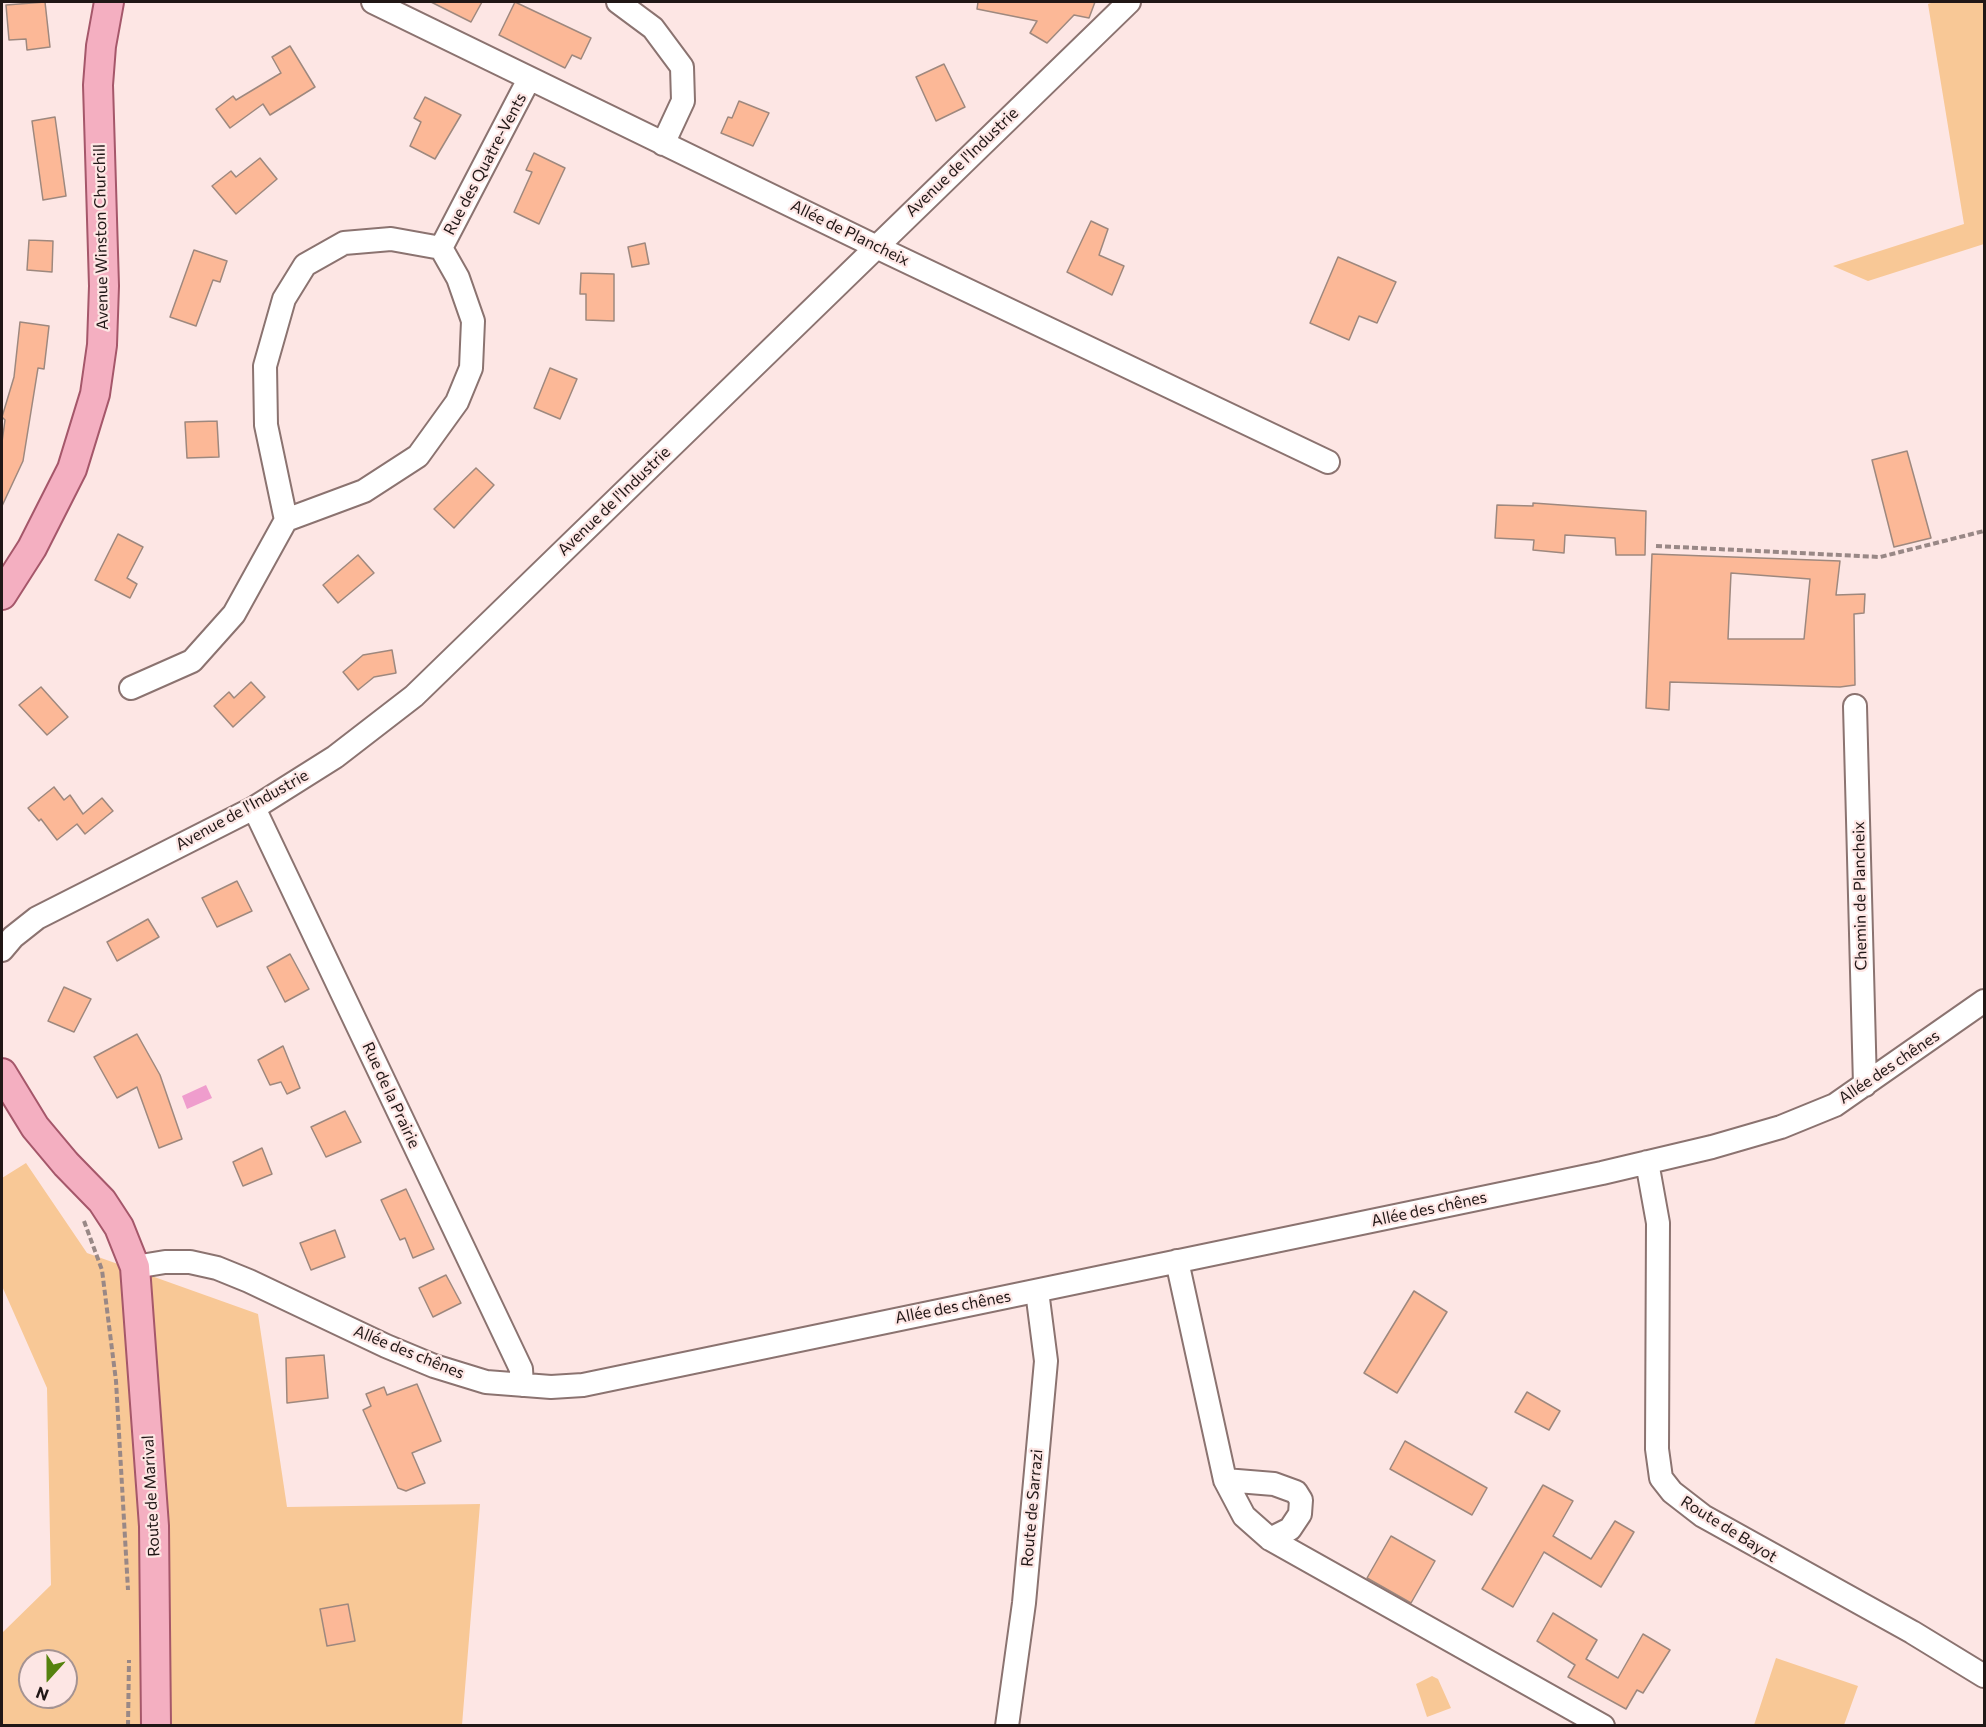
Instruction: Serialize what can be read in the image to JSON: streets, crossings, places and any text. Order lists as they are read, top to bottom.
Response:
{
  "streets": {
    "main road": ["Avenue Winston Churchill", "Route de Marival"],
    "street": [
      "Avenue de l'Industrie",
      "Rue des Quatre-Vents",
      "Allée de Plancheix",
      "Chemin de Plancheix",
      "Allée des chênes",
      "Rue de la Prairie",
      "Route de Sarrazi",
      "Route de Bayot"
    ]
  },
  "crossings": [
    ["Avenue de l'Industrie", "Allée de Plancheix"],
    ["Avenue de l'Industrie", "Rue de la Prairie"],
    ["Rue des Quatre-Vents", "Allée de Plancheix"],
    ["Chemin de Plancheix", "Allée des chênes"],
    ["Allée des chênes", "Rue de la Prairie"],
    ["Allée des chênes", "Route de Marival"],
    ["Allée des chênes", "Route de Sarrazi"],
    ["Allée des chênes", "Route de Bayot"]
  ],
  "north": "bottom"
}
